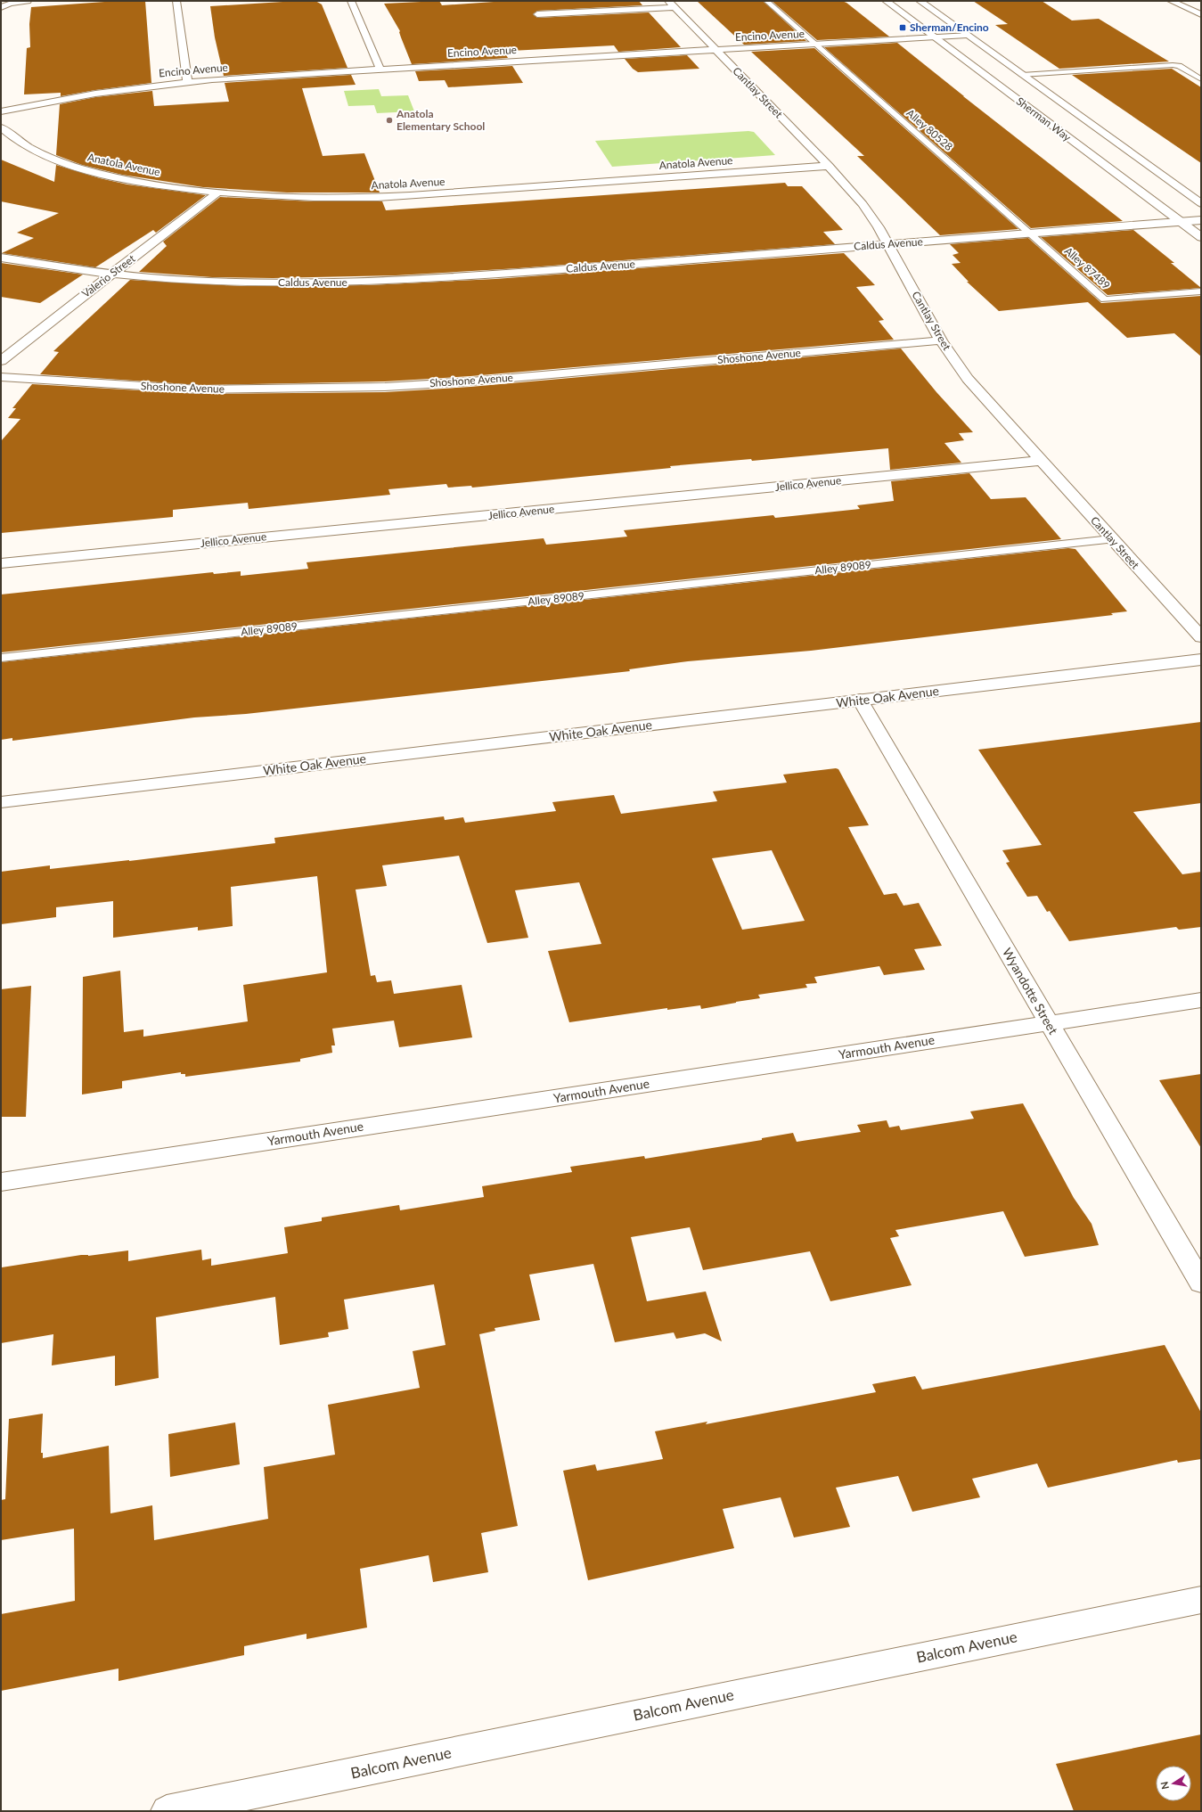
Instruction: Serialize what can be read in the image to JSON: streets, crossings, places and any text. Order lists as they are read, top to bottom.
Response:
{
  "streets": {
    "street": [
      "Encino Avenue",
      "Cantlay Street",
      "Sherman Way",
      "Anatola Avenue",
      "Caldus Avenue",
      "Valerio Street",
      "Shoshone Avenue",
      "Jellico Avenue",
      "White Oak Avenue",
      "Wyandotte Street",
      "Yarmouth Avenue",
      "Balcom Avenue"
    ],
    "lane": ["Alley 80528", "Alley 87489", "Alley 89089"]
  },
  "crossings": [
    ["Encino Avenue", "Cantlay Street"],
    ["Encino Avenue", "Sherman Way"],
    ["Encino Avenue", "Alley 80528"],
    ["Cantlay Street", "Anatola Avenue"],
    ["Cantlay Street", "Caldus Avenue"],
    ["Cantlay Street", "Shoshone Avenue"],
    ["Cantlay Street", "Jellico Avenue"],
    ["Cantlay Street", "Alley 89089"],
    ["Sherman Way", "Caldus Avenue"],
    ["Alley 80528", "Caldus Avenue"],
    ["Alley 80528", "Alley 87489"],
    ["Anatola Avenue", "Valerio Street"],
    ["Caldus Avenue", "Alley 87489"],
    ["Caldus Avenue", "Valerio Street"],
    ["White Oak Avenue", "Wyandotte Street"],
    ["Wyandotte Street", "Yarmouth Avenue"]
  ],
  "places": {
    "transit": ["Sherman/Encino"],
    "other": ["Anatola Elementary School"]
  },
  "north": "left"
}
